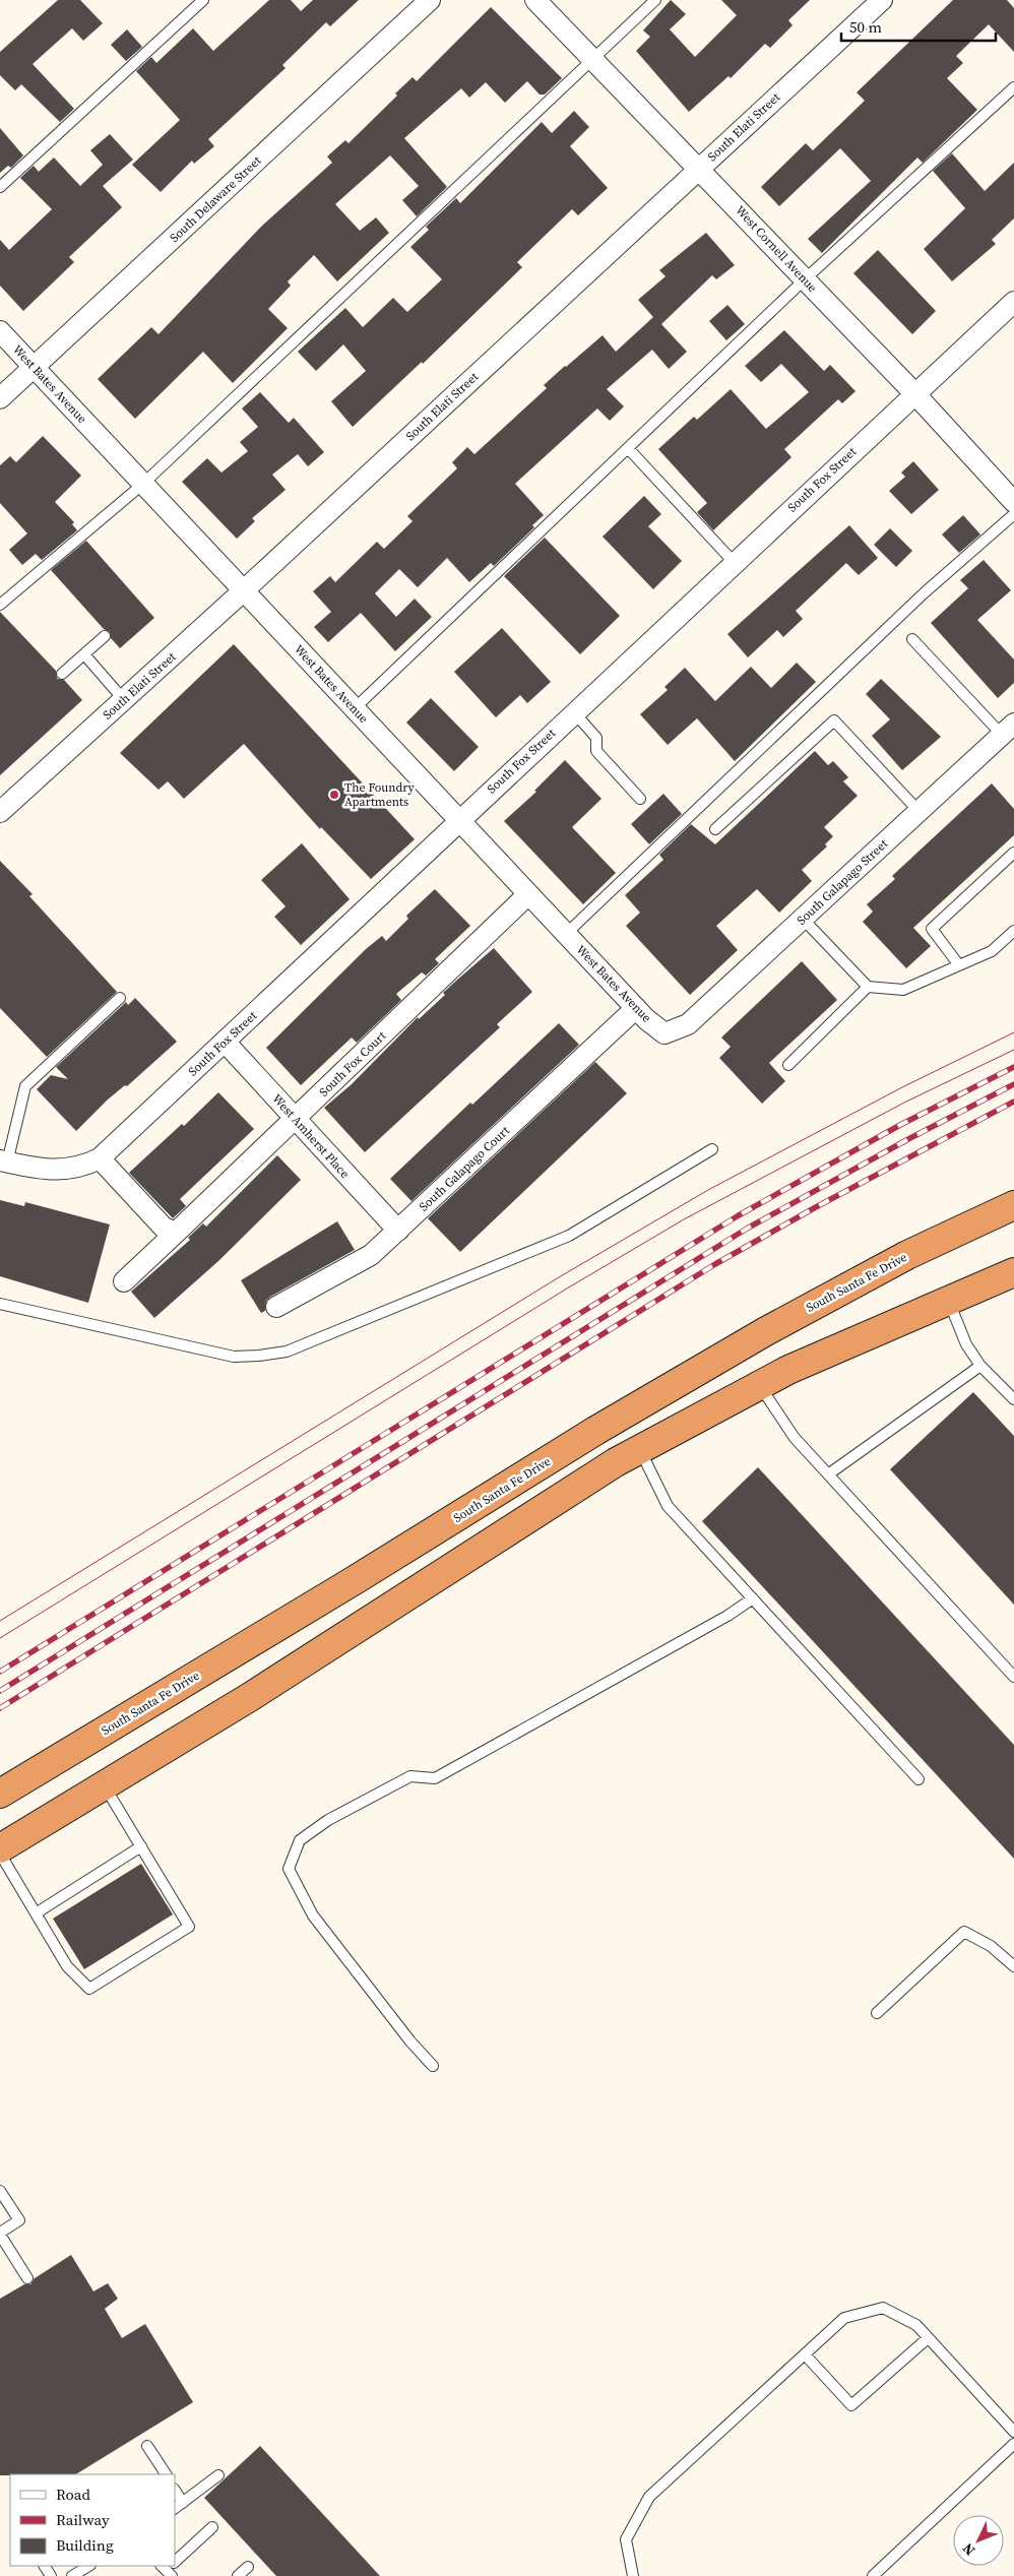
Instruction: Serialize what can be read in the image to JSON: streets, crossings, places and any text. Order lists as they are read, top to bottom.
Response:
{
  "streets": {
    "highway": ["South Santa Fe Drive"],
    "street": [
      "South Elati Street",
      "South Delaware Street",
      "West Cornell Avenue",
      "West Bates Avenue",
      "South Fox Street",
      "South Galapago Street",
      "South Fox Court",
      "West Amherst Place",
      "South Galapago Court"
    ]
  },
  "crossings": [
    ["South Elati Street", "West Cornell Avenue"],
    ["South Elati Street", "West Bates Avenue"],
    ["South Delaware Street", "West Bates Avenue"],
    ["West Cornell Avenue", "South Fox Street"],
    ["West Bates Avenue", "South Fox Street"],
    ["West Bates Avenue", "South Galapago Street"],
    ["West Bates Avenue", "South Fox Court"],
    ["West Bates Avenue", "South Galapago Court"],
    ["South Fox Street", "West Amherst Place"],
    ["South Fox Court", "West Amherst Place"],
    ["West Amherst Place", "South Galapago Court"]
  ],
  "places": ["The Foundry Apartments"],
  "legend": ["Road", "Railway", "Building"],
  "scale_bar": "50 m",
  "north": "bottom left"
}
